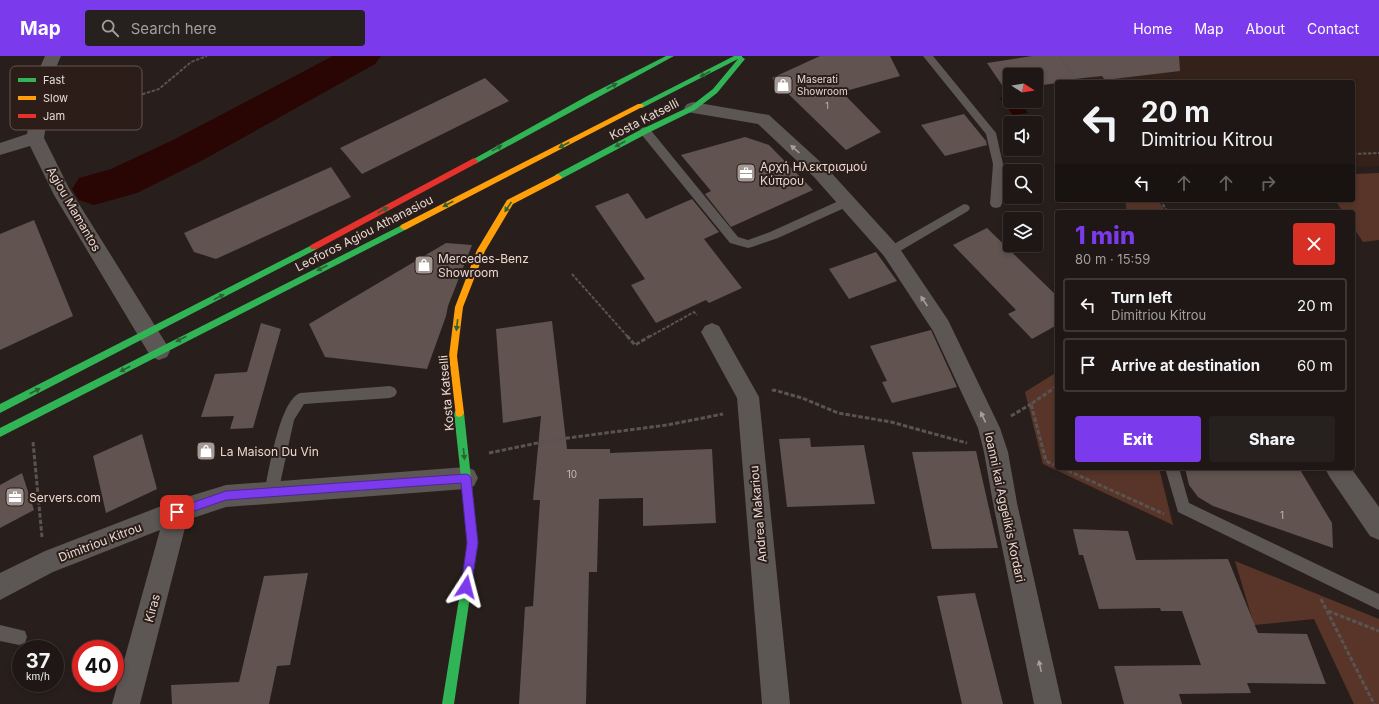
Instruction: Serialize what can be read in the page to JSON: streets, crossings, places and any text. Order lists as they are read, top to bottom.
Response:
{
  "streets": {
    "main road": ["Kosta Katselli", "Leoforos Agiou Athanasiou"],
    "street": [
      "Agiou Mamantos",
      "Ioanni kai Aggelikis Kordari",
      "Andrea Makariou",
      "Dimitriou Kitrou",
      "Kiras"
    ]
  },
  "crossings": [
    ["Kosta Katselli", "Ioanni kai Aggelikis Kordari"],
    ["Kosta Katselli", "Dimitriou Kitrou"],
    ["Agiou Mamantos", "Leoforos Agiou Athanasiou"],
    ["Dimitriou Kitrou", "Kiras"]
  ],
  "one_way": ["Kosta Katselli", "Ioanni kai Aggelikis Kordari"],
  "places": {
    "shop": ["Maserati Showroom", "Mercedes-Benz Showroom", "La Maison Du Vin"],
    "office": ["Αρχή Ηλεκτρισμού Κύπρου", "Servers.com"]
  },
  "house_numbers": ["1", "10", "1"],
  "legend": ["Fast", "Slow", "Jam"],
  "north": "right",
  "page": {
    "header": "Map",
    "search": "Search here",
    "nav": [
      "Home",
      "Map",
      "About",
      "Contact"
    ],
    "turn": ["20 m", "Dimitriou Kitrou"],
    "heading": ["1 min", "80 m · 15:59"],
    "list": [
      {
        "name": "Turn left",
        "note": "Dimitriou Kitrou",
        "value": "20 m"
      },
      {
        "name": "Arrive at destination",
        "value": "60 m"
      }
    ],
    "buttons": ["Exit", "Share"],
    "speed": "37 km/h",
    "limit": "40"
  }
}
